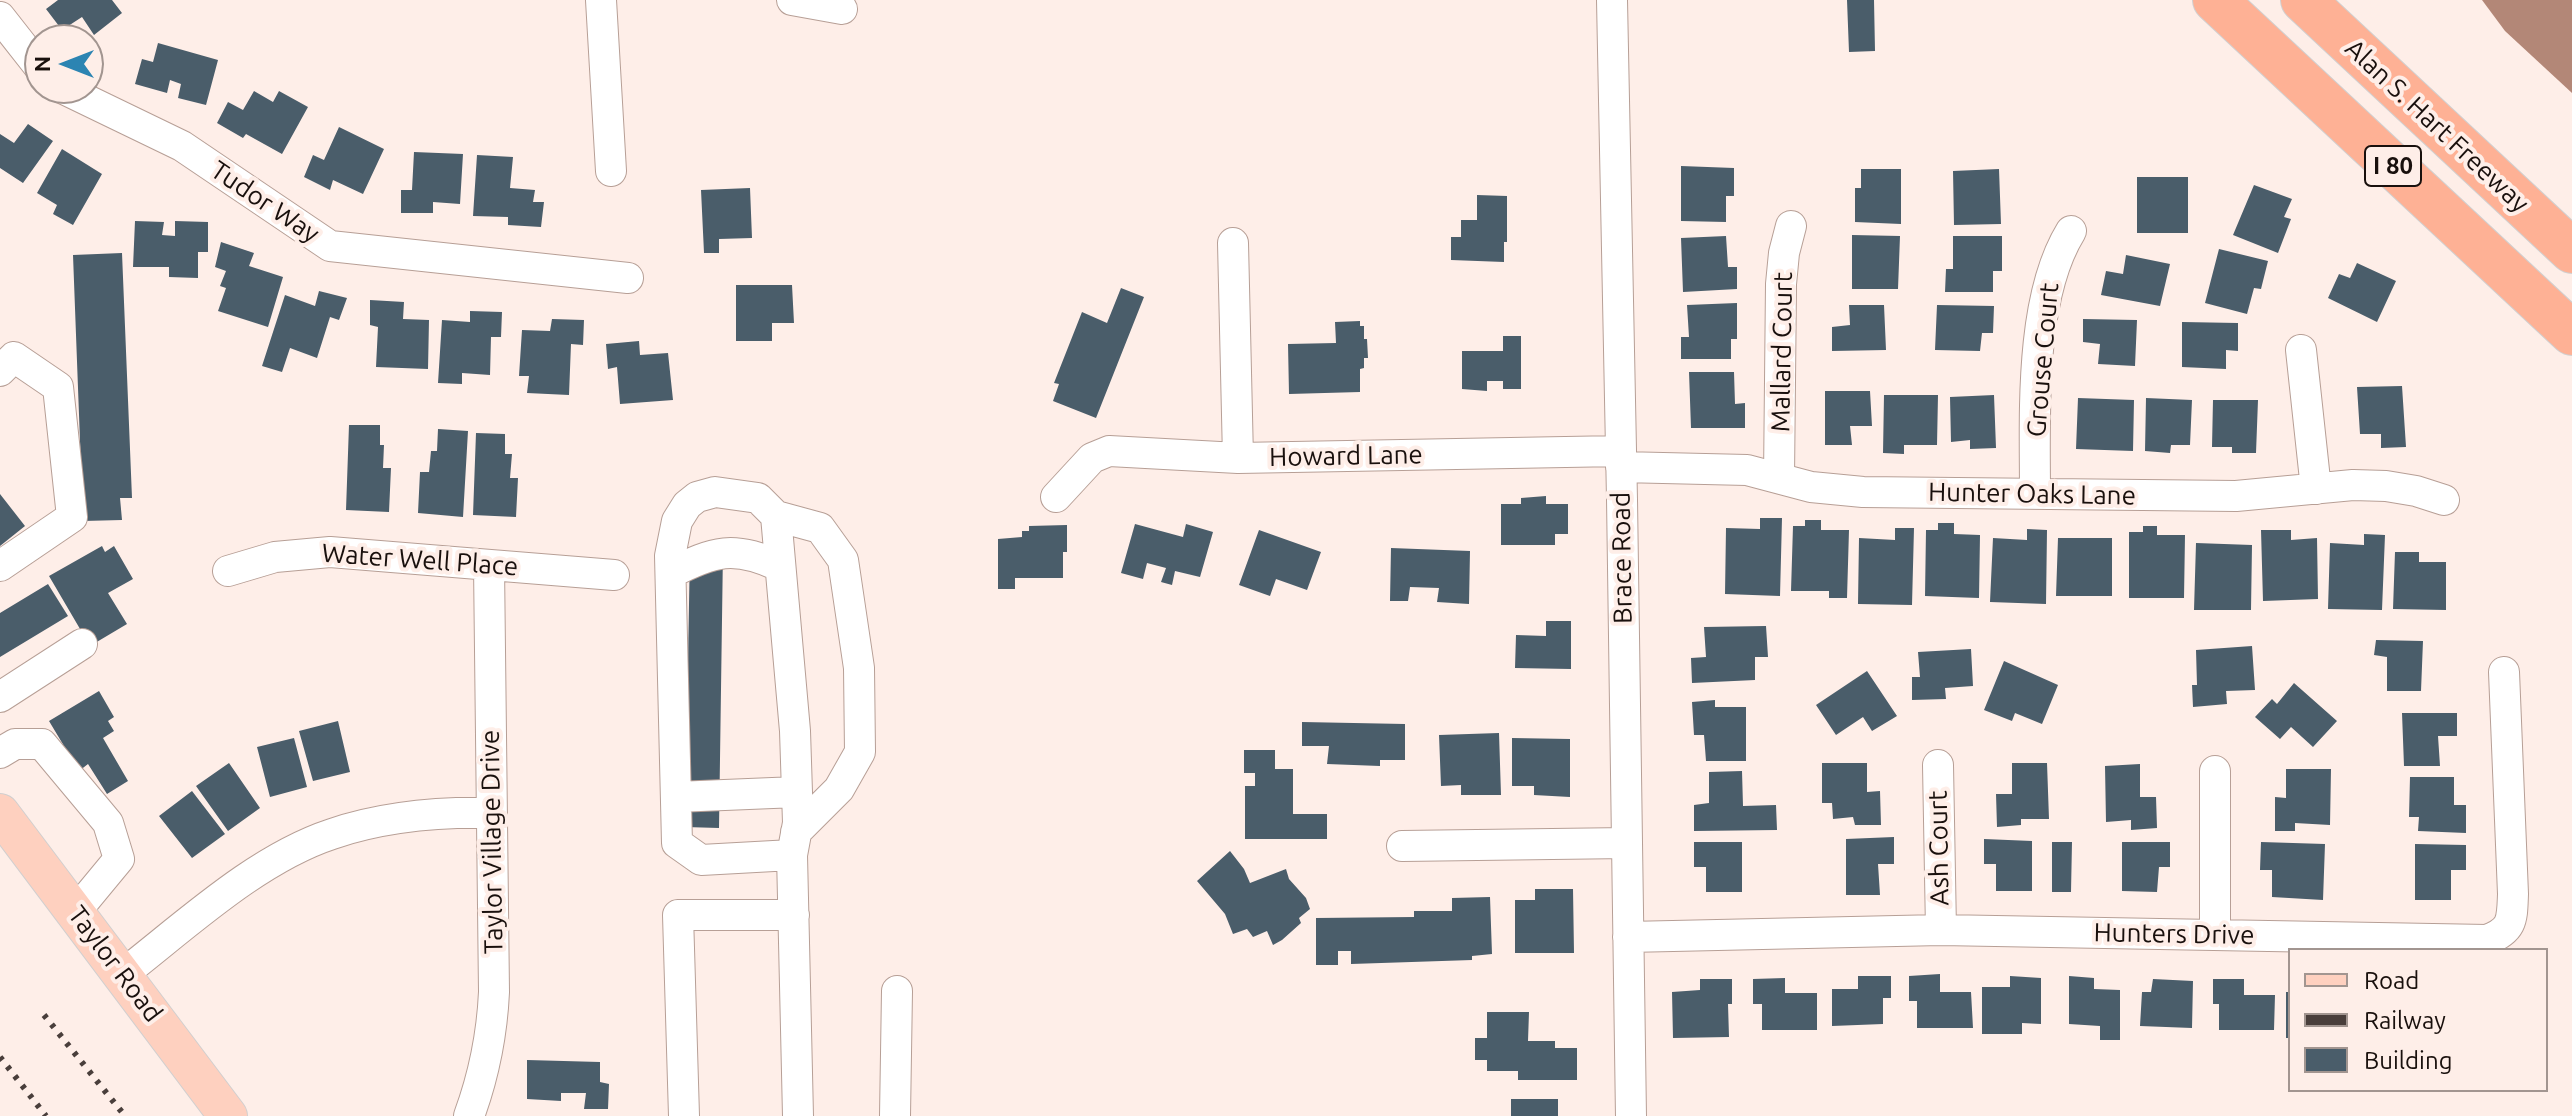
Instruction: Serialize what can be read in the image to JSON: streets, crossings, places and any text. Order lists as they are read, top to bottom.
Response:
{
  "streets": {
    "highway": ["Alan S. Hart Freeway", "I 80"],
    "main road": ["Taylor Road"],
    "street": [
      "Tudor Way",
      "Mallard Court",
      "Grouse Court",
      "Howard Lane",
      "Hunter Oaks Lane",
      "Brace Road",
      "Water Well Place",
      "Taylor Village Drive",
      "Ash Court",
      "Hunters Drive"
    ]
  },
  "crossings": [
    ["Mallard Court", "Hunter Oaks Lane"],
    ["Grouse Court", "Hunter Oaks Lane"],
    ["Howard Lane", "Hunter Oaks Lane"],
    ["Howard Lane", "Brace Road"],
    ["Hunter Oaks Lane", "Brace Road"],
    ["Brace Road", "Hunters Drive"],
    ["Water Well Place", "Taylor Village Drive"],
    ["Ash Court", "Hunters Drive"]
  ],
  "legend": ["Road", "Railway", "Building"],
  "north": "left"
}
